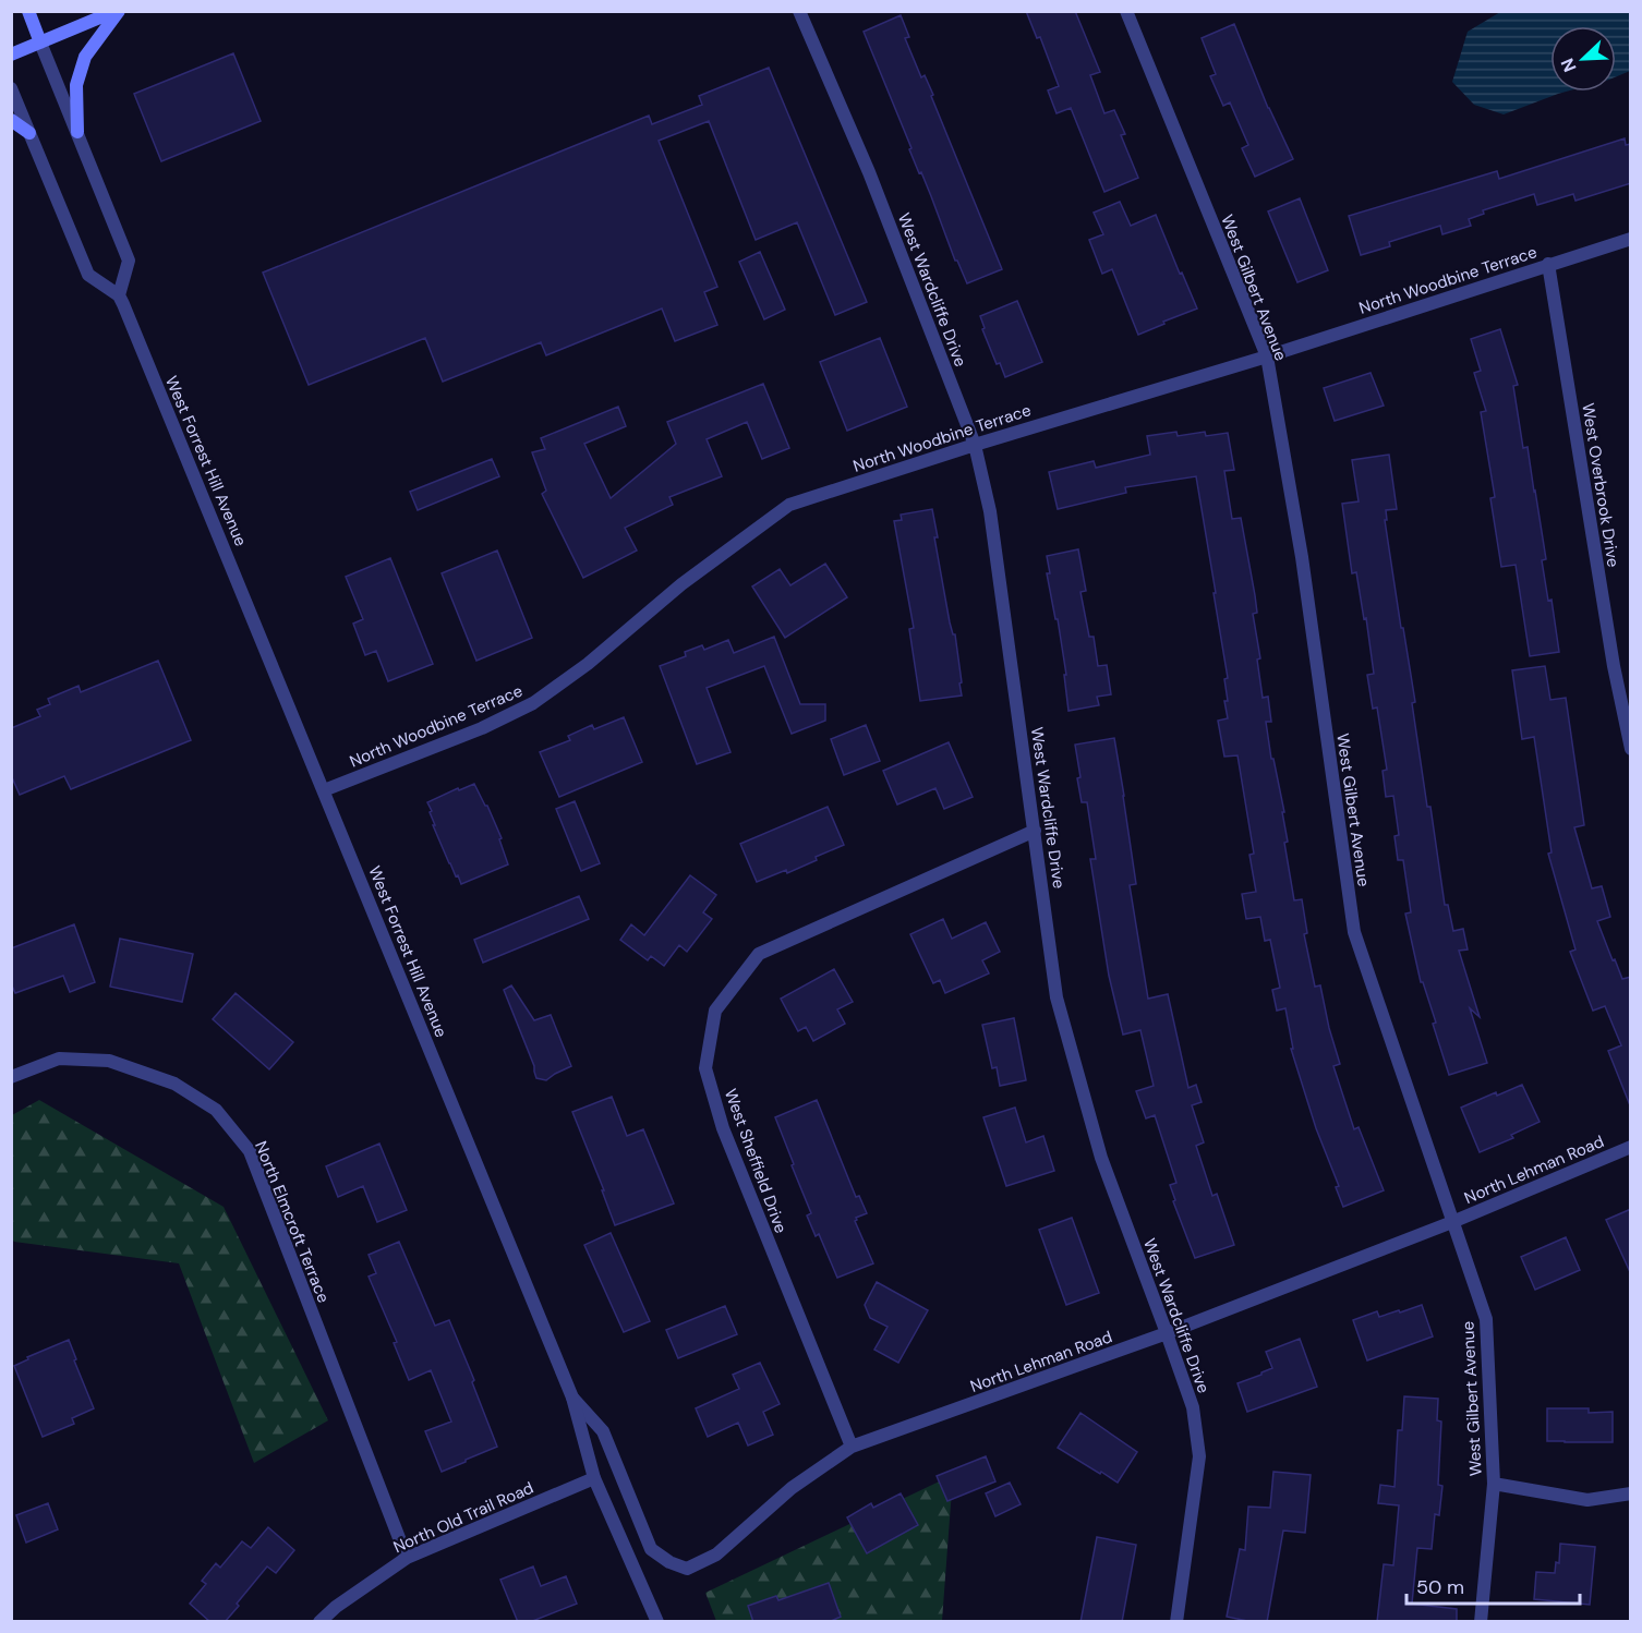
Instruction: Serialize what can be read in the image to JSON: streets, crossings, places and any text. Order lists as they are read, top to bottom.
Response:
{
  "streets": {
    "street": [
      "North Woodbine Terrace",
      "West Gilbert Avenue",
      "West Wardcliffe Drive",
      "West Forrest Hill Avenue",
      "West Overbrook Drive",
      "West Sheffield Drive",
      "North Lehman Road",
      "North Elmcroft Terrace",
      "North Old Trail Road"
    ]
  },
  "crossings": [
    ["North Woodbine Terrace", "West Gilbert Avenue"],
    ["North Woodbine Terrace", "West Wardcliffe Drive"],
    ["North Woodbine Terrace", "West Forrest Hill Avenue"],
    ["North Woodbine Terrace", "West Overbrook Drive"],
    ["West Gilbert Avenue", "North Lehman Road"],
    ["West Wardcliffe Drive", "West Sheffield Drive"],
    ["West Wardcliffe Drive", "North Lehman Road"],
    ["West Forrest Hill Avenue", "North Lehman Road"],
    ["West Forrest Hill Avenue", "North Old Trail Road"],
    ["West Sheffield Drive", "North Lehman Road"],
    ["North Elmcroft Terrace", "North Old Trail Road"]
  ],
  "scale_bar": "50 m",
  "north": "bottom left"
}
